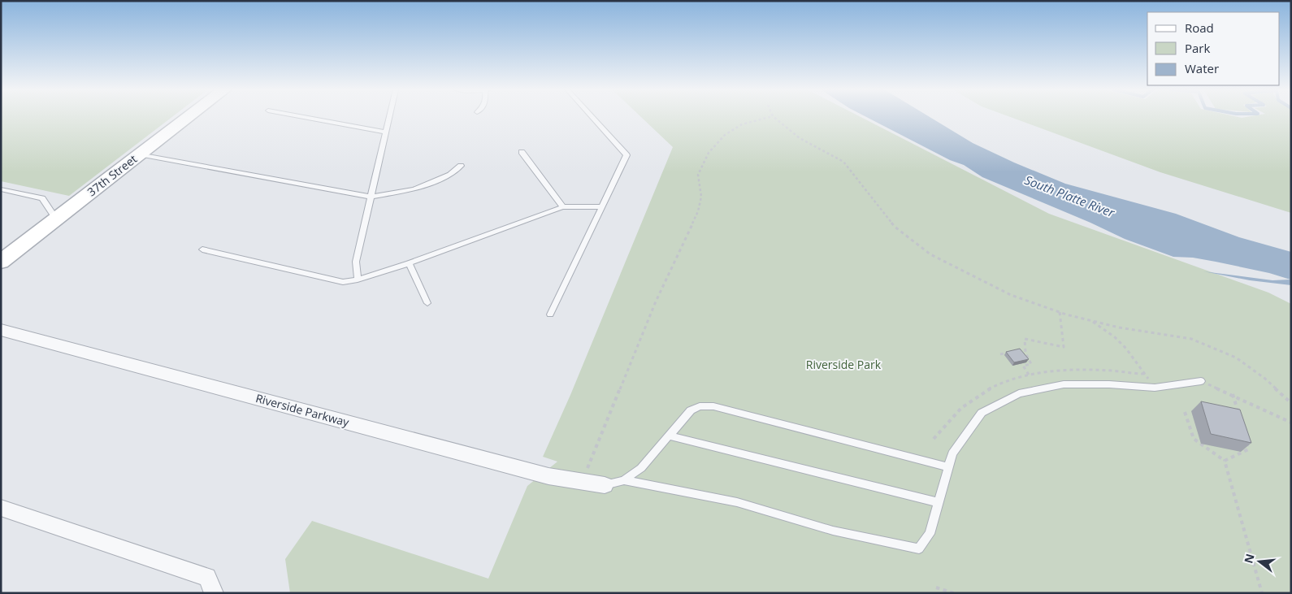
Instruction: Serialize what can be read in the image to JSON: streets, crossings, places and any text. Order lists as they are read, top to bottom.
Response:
{
  "streets": {
    "main road": ["37th Street"],
    "street": ["Riverside Parkway"]
  },
  "water": ["South Platte River"],
  "parks": ["Riverside Park"],
  "legend": ["Road", "Park", "Water"],
  "north": "left"
}
